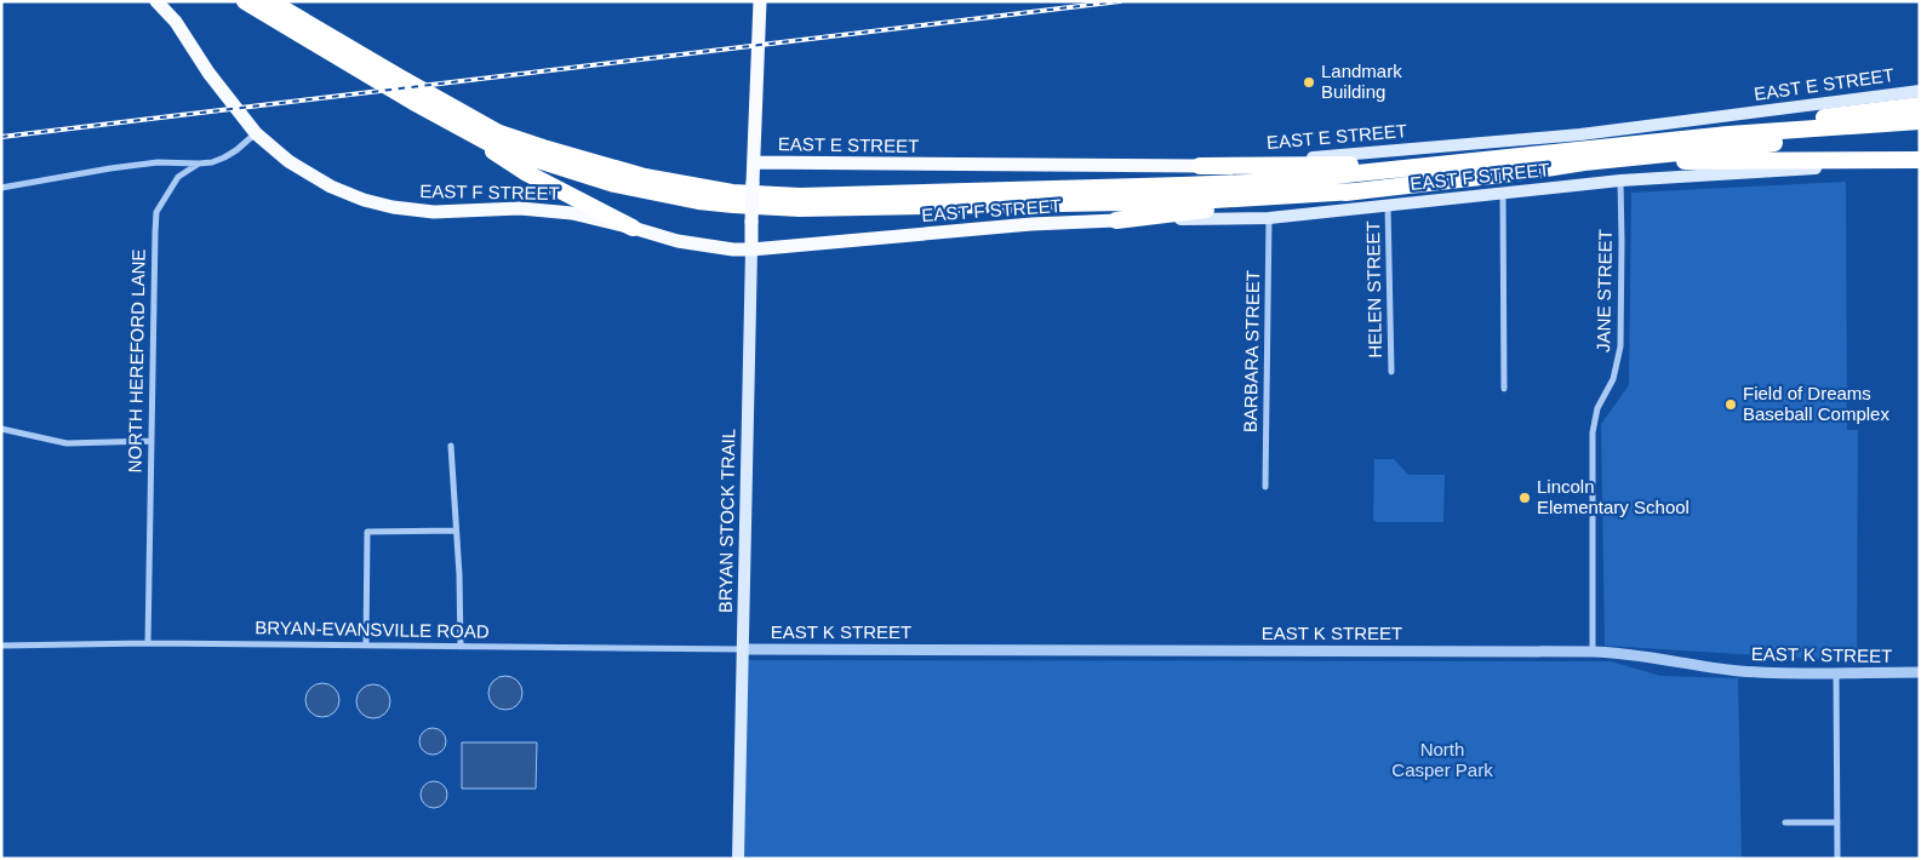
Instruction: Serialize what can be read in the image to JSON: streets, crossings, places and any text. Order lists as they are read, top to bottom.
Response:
{
  "streets": {
    "main road": ["EAST E STREET", "EAST F STREET", "BRYAN STOCK TRAIL"],
    "street": [
      "HELEN STREET",
      "JANE STREET",
      "BARBARA STREET",
      "NORTH HEREFORD LANE",
      "BRYAN-EVANSVILLE ROAD",
      "EAST K STREET"
    ]
  },
  "crossings": [
    ["EAST E STREET", "BRYAN STOCK TRAIL"],
    ["EAST F STREET", "HELEN STREET"],
    ["EAST F STREET", "JANE STREET"],
    ["EAST F STREET", "BARBARA STREET"],
    ["EAST F STREET", "NORTH HEREFORD LANE"],
    ["EAST F STREET", "BRYAN STOCK TRAIL"],
    ["JANE STREET", "EAST K STREET"],
    ["NORTH HEREFORD LANE", "BRYAN-EVANSVILLE ROAD"],
    ["BRYAN STOCK TRAIL", "BRYAN-EVANSVILLE ROAD"],
    ["BRYAN STOCK TRAIL", "EAST K STREET"],
    ["BRYAN-EVANSVILLE ROAD", "EAST K STREET"]
  ],
  "parks": ["North Casper Park"],
  "places": ["Landmark Building", "Field of Dreams Baseball Complex", "Lincoln Elementary School"]
}
